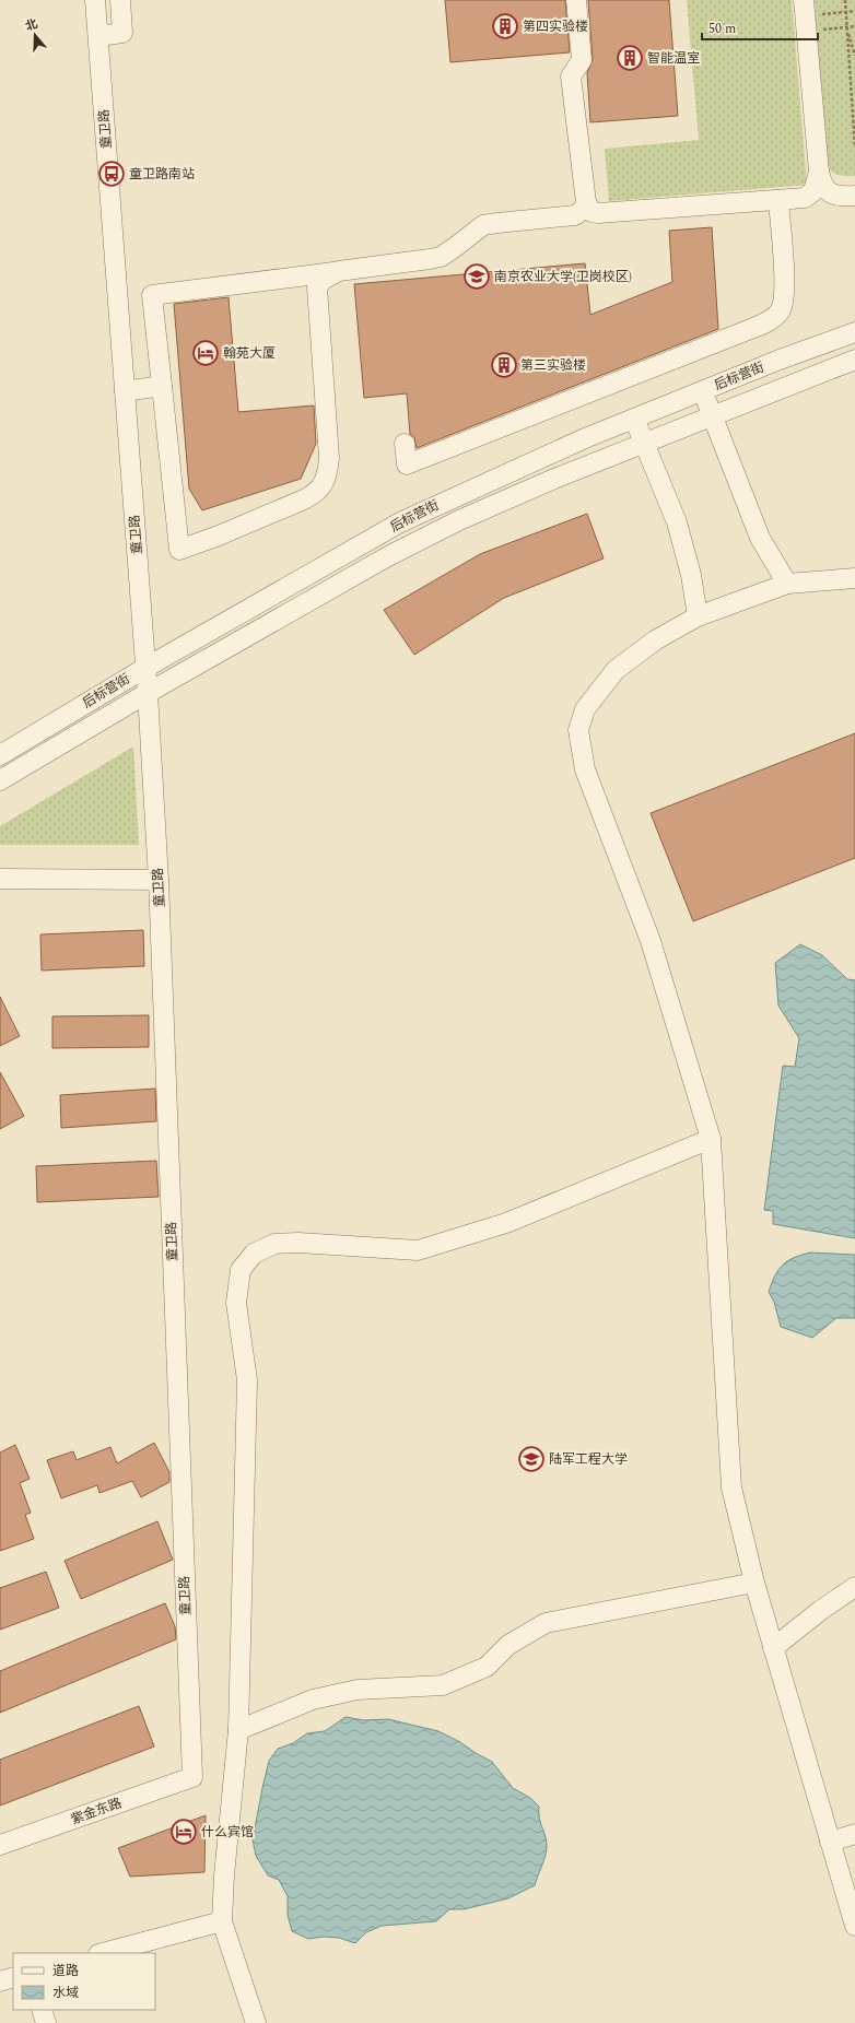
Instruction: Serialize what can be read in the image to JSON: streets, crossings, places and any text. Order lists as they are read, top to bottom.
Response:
{
  "streets": {
    "street": ["童卫路", "后标营街", "紫金东路"]
  },
  "crossings": [
    ["童卫路", "后标营街"],
    ["童卫路", "紫金东路"]
  ],
  "places": {
    "building": ["第四实验楼", "智能温室", "第三实验楼"],
    "bus stop": ["童卫路南站"],
    "school or university": ["南京农业大学(卫岗校区)", "陆军工程大学"],
    "hotel": ["翰苑大厦", "什么宾馆"]
  },
  "legend": ["道路", "水域"],
  "scale_bar": "50 m",
  "north": "top"
}
